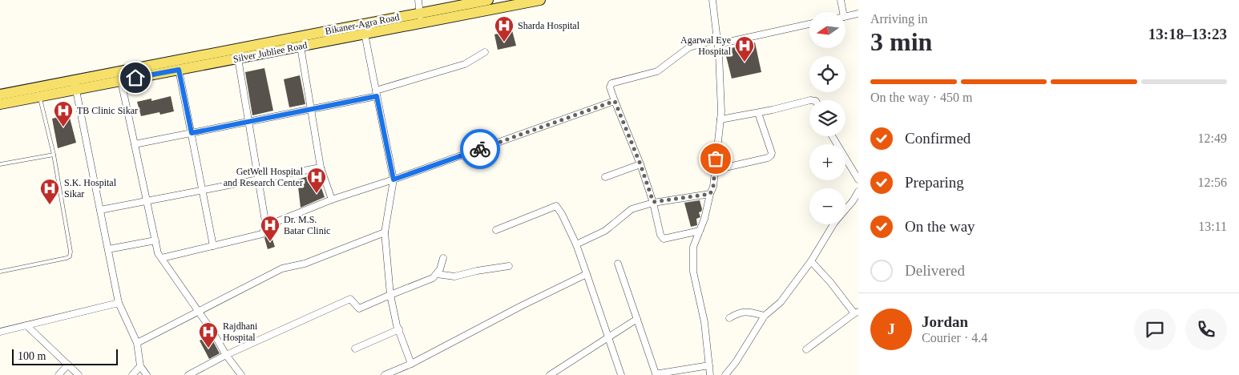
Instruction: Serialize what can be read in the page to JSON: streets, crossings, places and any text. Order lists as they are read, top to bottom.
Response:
{
  "streets": {
    "main road": ["Bikaner-Agra Road", "Silver Jubliee Road"]
  },
  "crossings": [
    ["Bikaner-Agra Road", "Silver Jubliee Road"]
  ],
  "places": {
    "hospital": [
      "Sharda Hospital",
      "Agarwal Eye Hospital",
      "TB Clinic Sikar",
      "GetWell Hospital and Research Center",
      "S.K. Hospital Sikar",
      "Dr. M.S. Batar Clinic",
      "Rajdhani Hospital"
    ]
  },
  "scale_bar": "100 m",
  "north": "left",
  "page": {
    "heading": ["3 min", "Arriving in", "13:18–13:23"],
    "panel": ["Jordan", "Courier · 4.4"],
    "map_buttons": ["+", "−"],
    "bar": "On the way · 450 m",
    "list": [
      ["Confirmed", "12:49"],
      ["Preparing", "12:56"],
      ["On the way", "13:11"],
      "Delivered"
    ],
    "round": "J",
    "scale": "100 m"
  }
}
